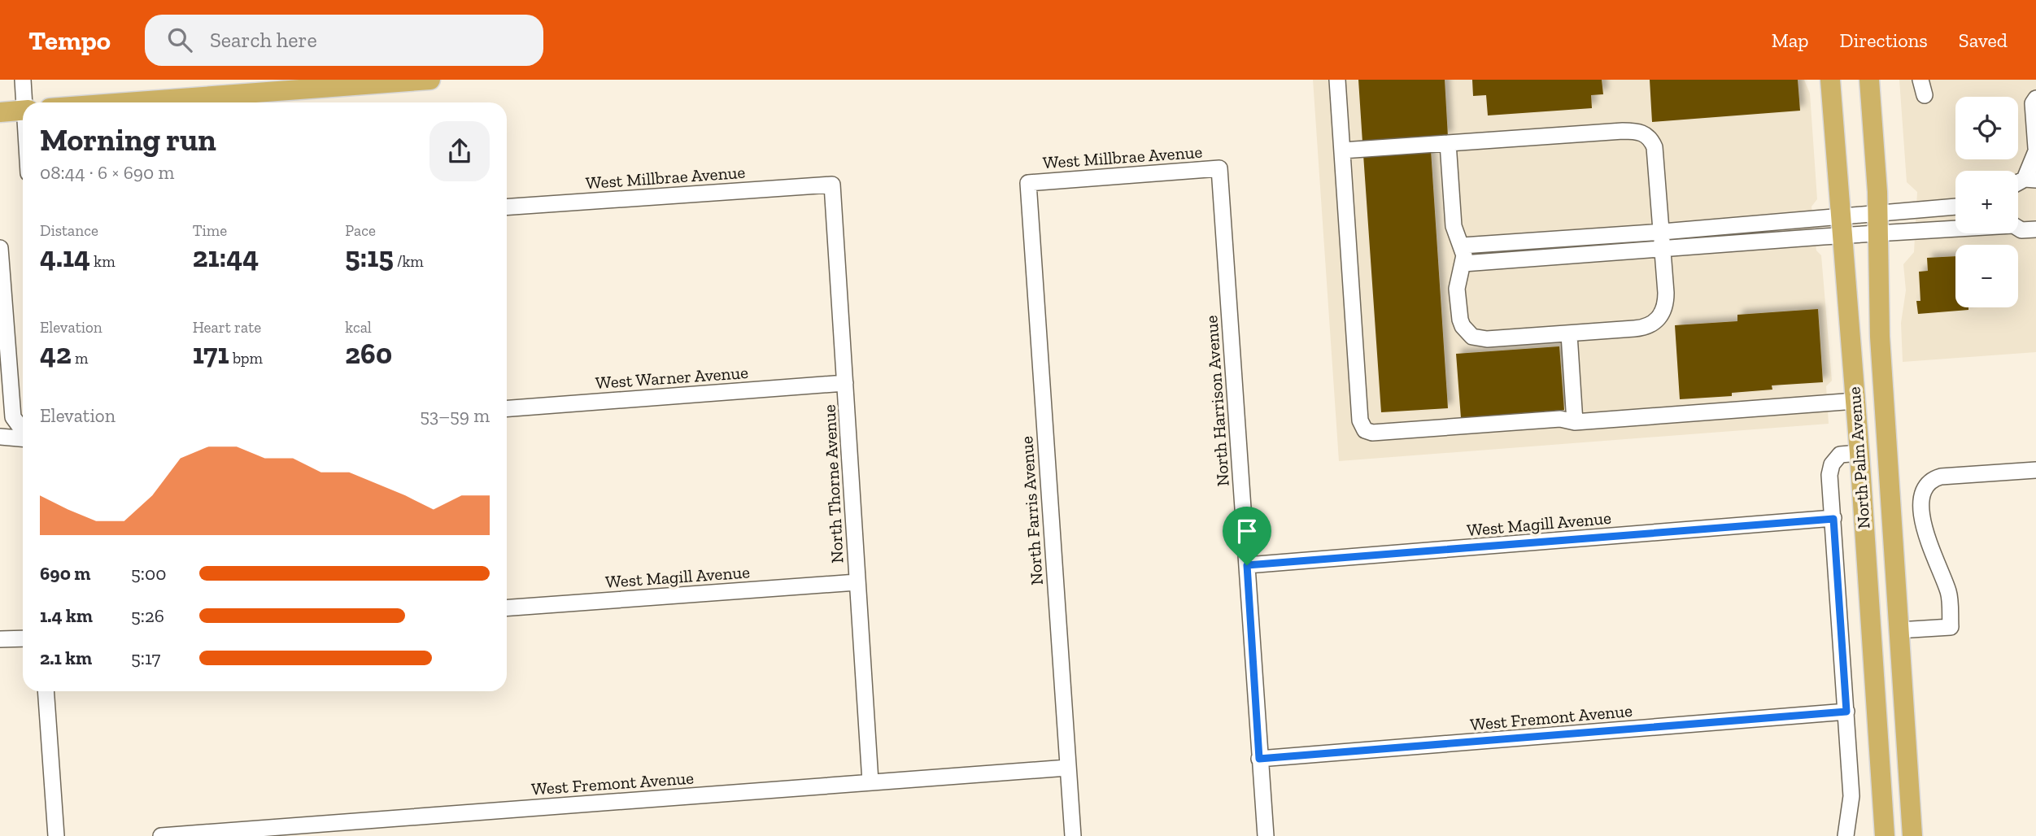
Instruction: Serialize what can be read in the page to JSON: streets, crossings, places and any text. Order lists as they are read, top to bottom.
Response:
{
  "streets": {
    "main road": ["North Palm Avenue"],
    "street": [
      "West Millbrae Avenue",
      "West Warner Avenue",
      "North Harrison Avenue",
      "North Thorne Avenue",
      "North Farris Avenue",
      "West Magill Avenue",
      "West Fremont Avenue"
    ]
  },
  "crossings": [
    ["West Millbrae Avenue", "North Harrison Avenue"],
    ["West Millbrae Avenue", "North Thorne Avenue"],
    ["West Millbrae Avenue", "North Farris Avenue"],
    ["West Warner Avenue", "North Thorne Avenue"],
    ["North Harrison Avenue", "West Magill Avenue"],
    ["North Harrison Avenue", "West Fremont Avenue"],
    ["North Thorne Avenue", "West Magill Avenue"],
    ["North Thorne Avenue", "West Fremont Avenue"],
    ["North Farris Avenue", "West Fremont Avenue"]
  ],
  "page": {
    "header": "Tempo",
    "search": "Search here",
    "nav": ["Map", "Directions", "Saved"],
    "map_buttons": ["+", "−"],
    "heading": ["Morning run", "08:44 · 6 × 690 m"],
    "stats": [
      ["Distance", "4.14 km"],
      ["Time", "21:44"],
      ["Pace", "5:15 /km"],
      ["Elevation", "42 m"],
      ["Heart rate", "171 bpm"],
      ["kcal", "260"]
    ],
    "chart": ["Elevation", "53–59 m"],
    "list": [
      {
        "name": "690 m",
        "note": "5:00"
      },
      {
        "name": "1.4 km",
        "note": "5:26"
      },
      {
        "name": "2.1 km",
        "note": "5:17"
      }
    ]
  }
}
